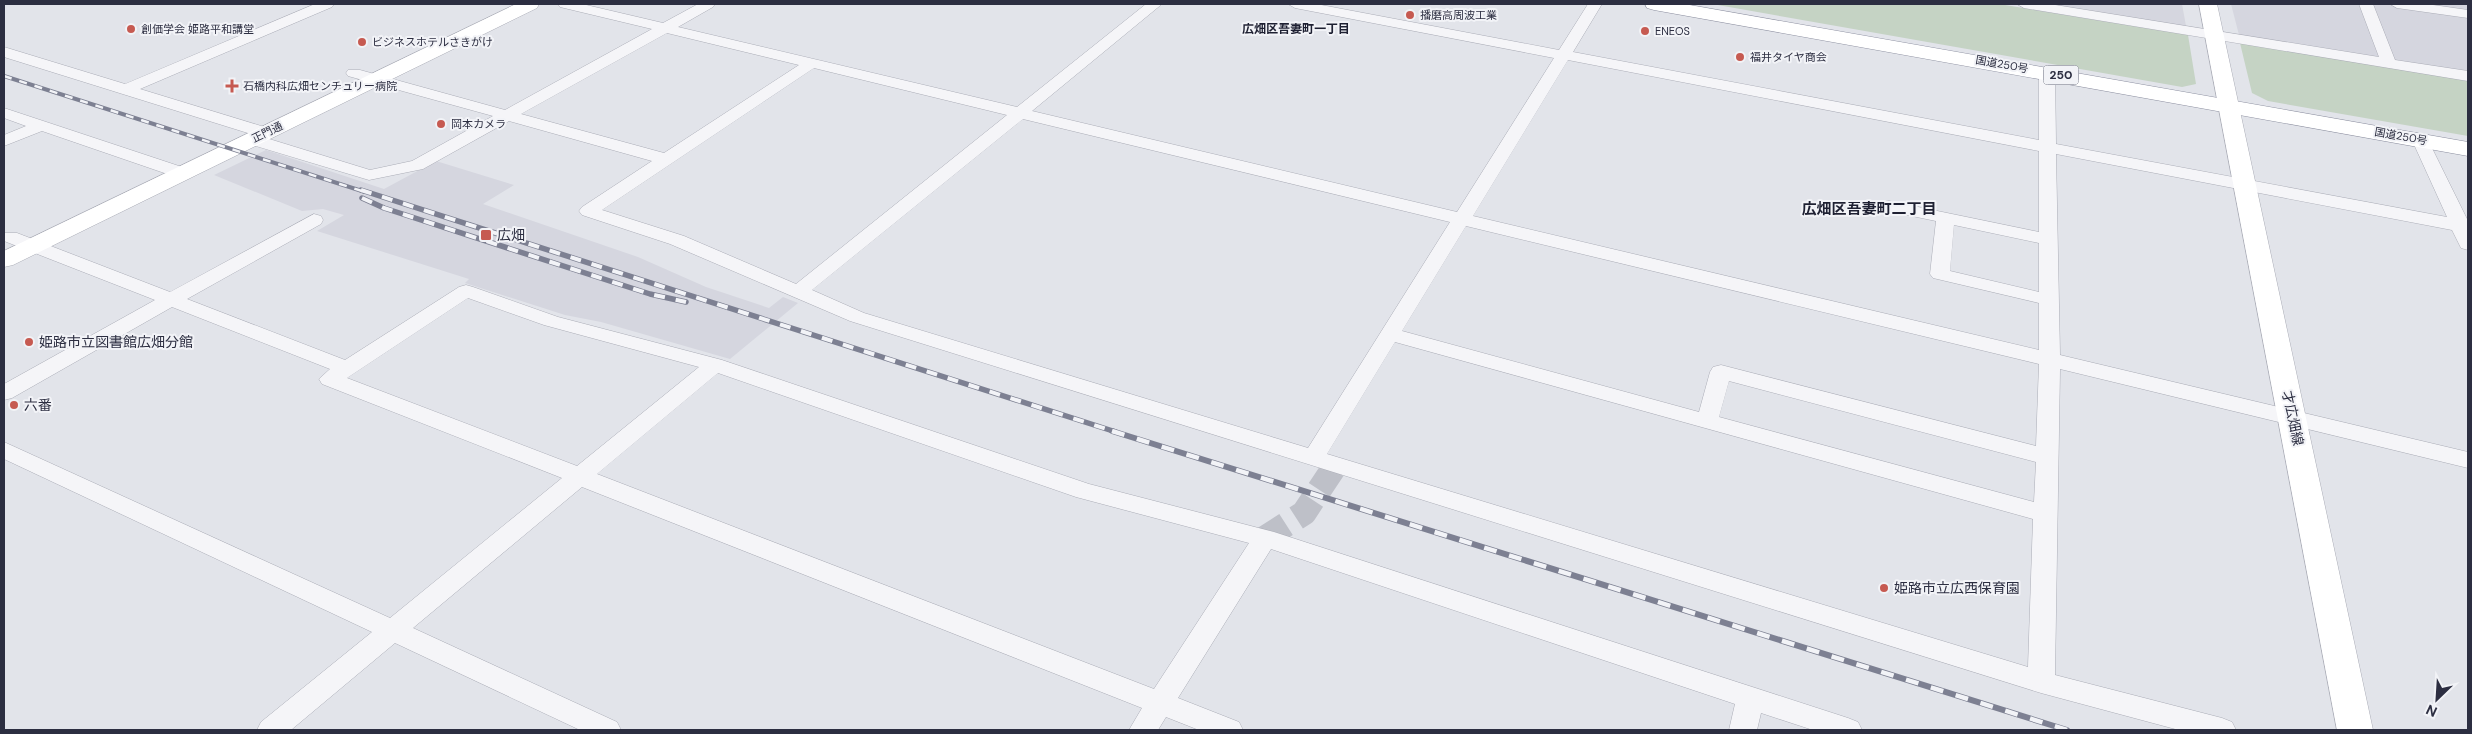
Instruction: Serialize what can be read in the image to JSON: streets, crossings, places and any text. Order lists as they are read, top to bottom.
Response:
{
  "streets": {
    "main road": [
      "国道250号",
      "250",
      "正門通",
      "才広畑線"
    ]
  },
  "crossings": [
    ["国道250号", "才広畑線"]
  ],
  "districts": ["広畑区吾妻町一丁目", "広畑区吾妻町二丁目"],
  "places": {
    "other": [
      "播磨高周波工業",
      "創価学会 姫路平和講堂",
      "ENEOS",
      "ビジネスホテルさきがけ",
      "福井タイヤ商会",
      "岡本カメラ",
      "姫路市立図書館広畑分館",
      "六番",
      "姫路市立広西保育園"
    ],
    "health": ["石橋内科広畑センチュリー病院"],
    "transit": ["広畑"]
  },
  "north": "bottom left"
}
